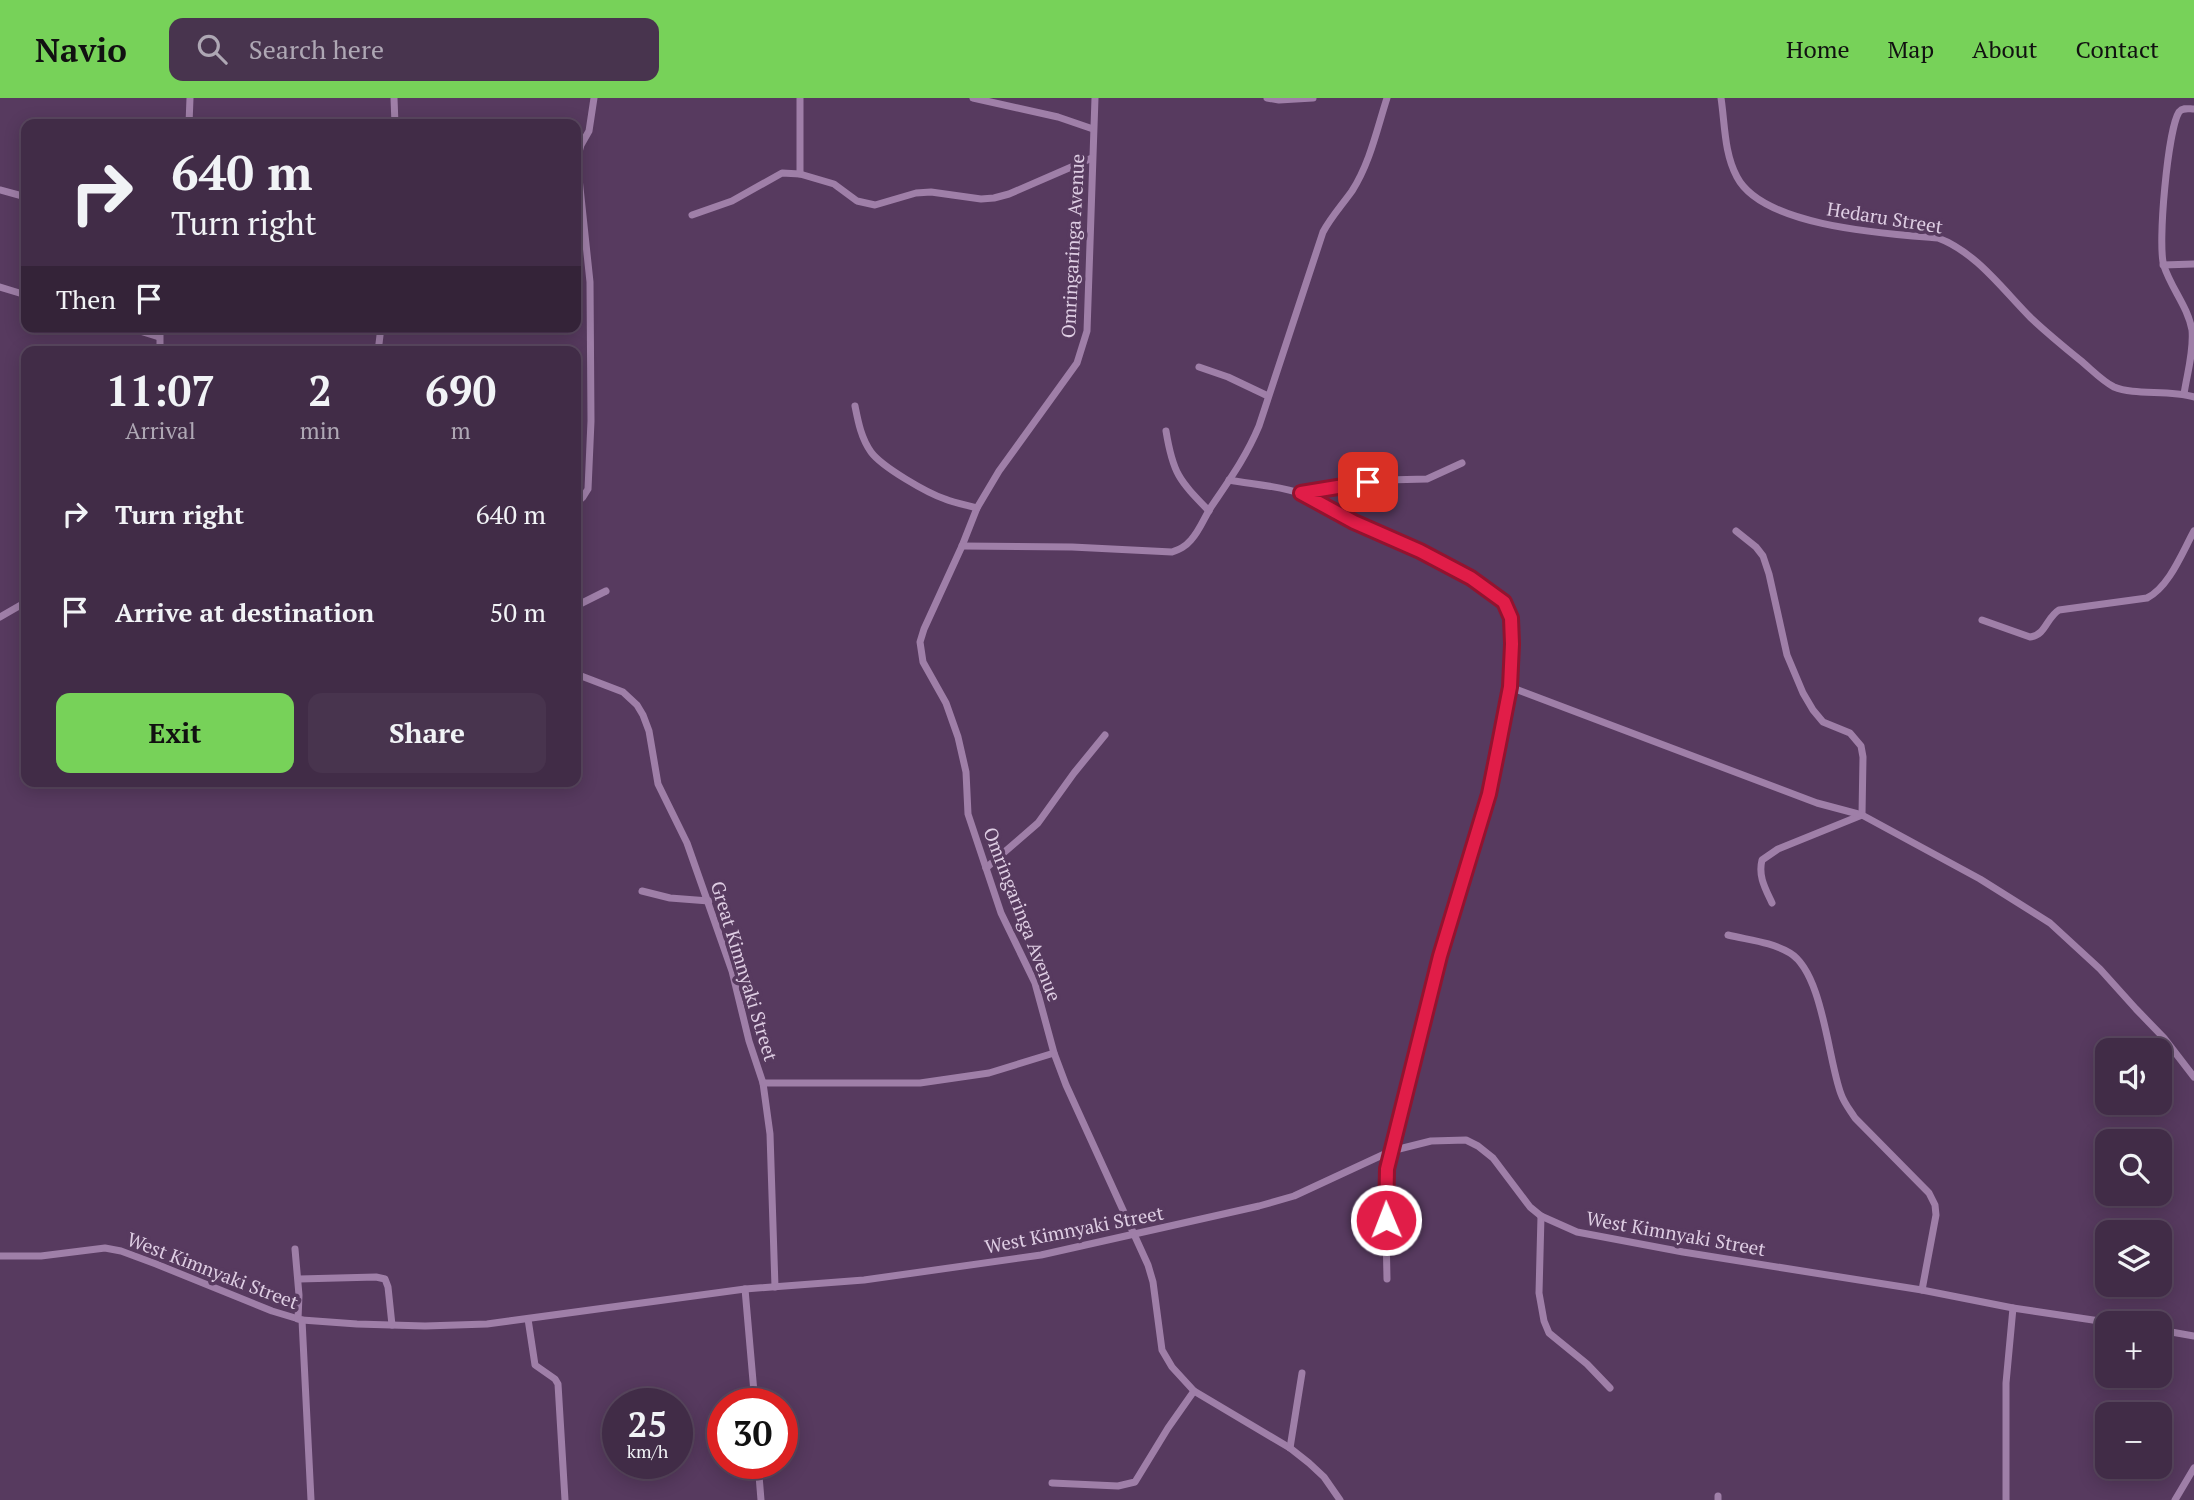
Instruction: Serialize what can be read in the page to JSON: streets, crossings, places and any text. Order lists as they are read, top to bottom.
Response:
{
  "streets": {
    "street": [
      "Hedaru Street",
      "Omringaringa Avenue",
      "Great Kimnyaki Street",
      "West Kimnyaki Street"
    ]
  },
  "crossings": [
    ["Omringaringa Avenue", "West Kimnyaki Street"],
    ["Great Kimnyaki Street", "West Kimnyaki Street"]
  ],
  "page": {
    "header": "Navio",
    "search": "Search here",
    "nav": [
      "Home",
      "Map",
      "About",
      "Contact"
    ],
    "turn": ["640 m", "Turn right"],
    "then": "Then",
    "eta": [
      "11:07",
      "Arrival",
      "2",
      "min",
      "690",
      "m"
    ],
    "list": [
      {
        "name": "Turn right",
        "value": "640 m"
      },
      {
        "name": "Arrive at destination",
        "value": "50 m"
      }
    ],
    "buttons": ["Exit", "Share"],
    "map_buttons": ["+", "−"],
    "speed": "25 km/h",
    "limit": "30"
  }
}
